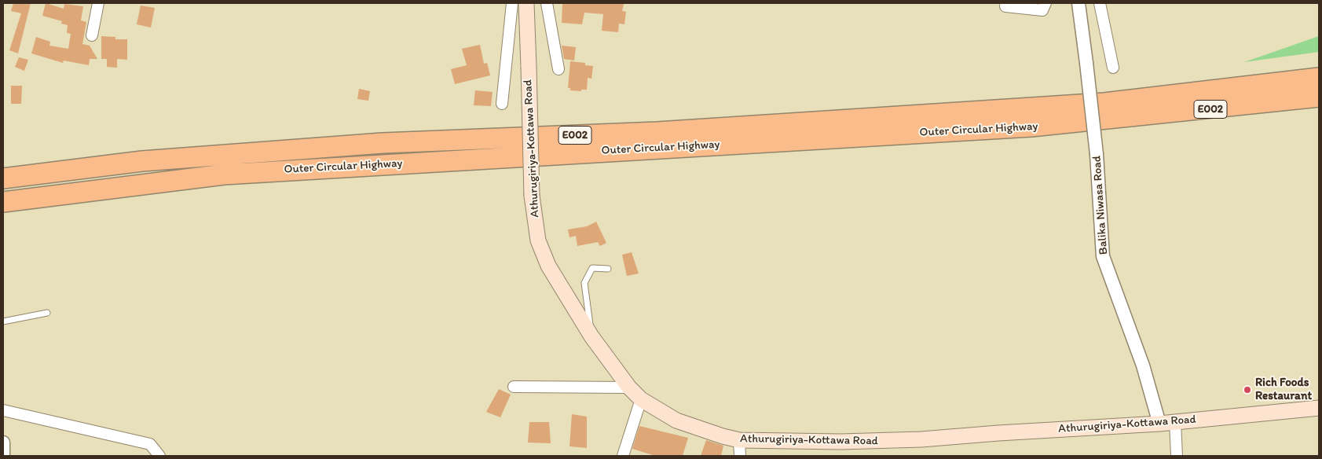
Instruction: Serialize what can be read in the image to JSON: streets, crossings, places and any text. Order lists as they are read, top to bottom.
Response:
{
  "streets": {
    "highway": ["E002", "Outer Circular Highway"],
    "main road": ["Athurugiriya-Kottawa Road"],
    "street": ["Balika Niwasa Road"]
  },
  "crossings": [
    ["Athurugiriya-Kottawa Road", "Balika Niwasa Road"]
  ],
  "places": ["Rich Foods Restaurant"]
}
